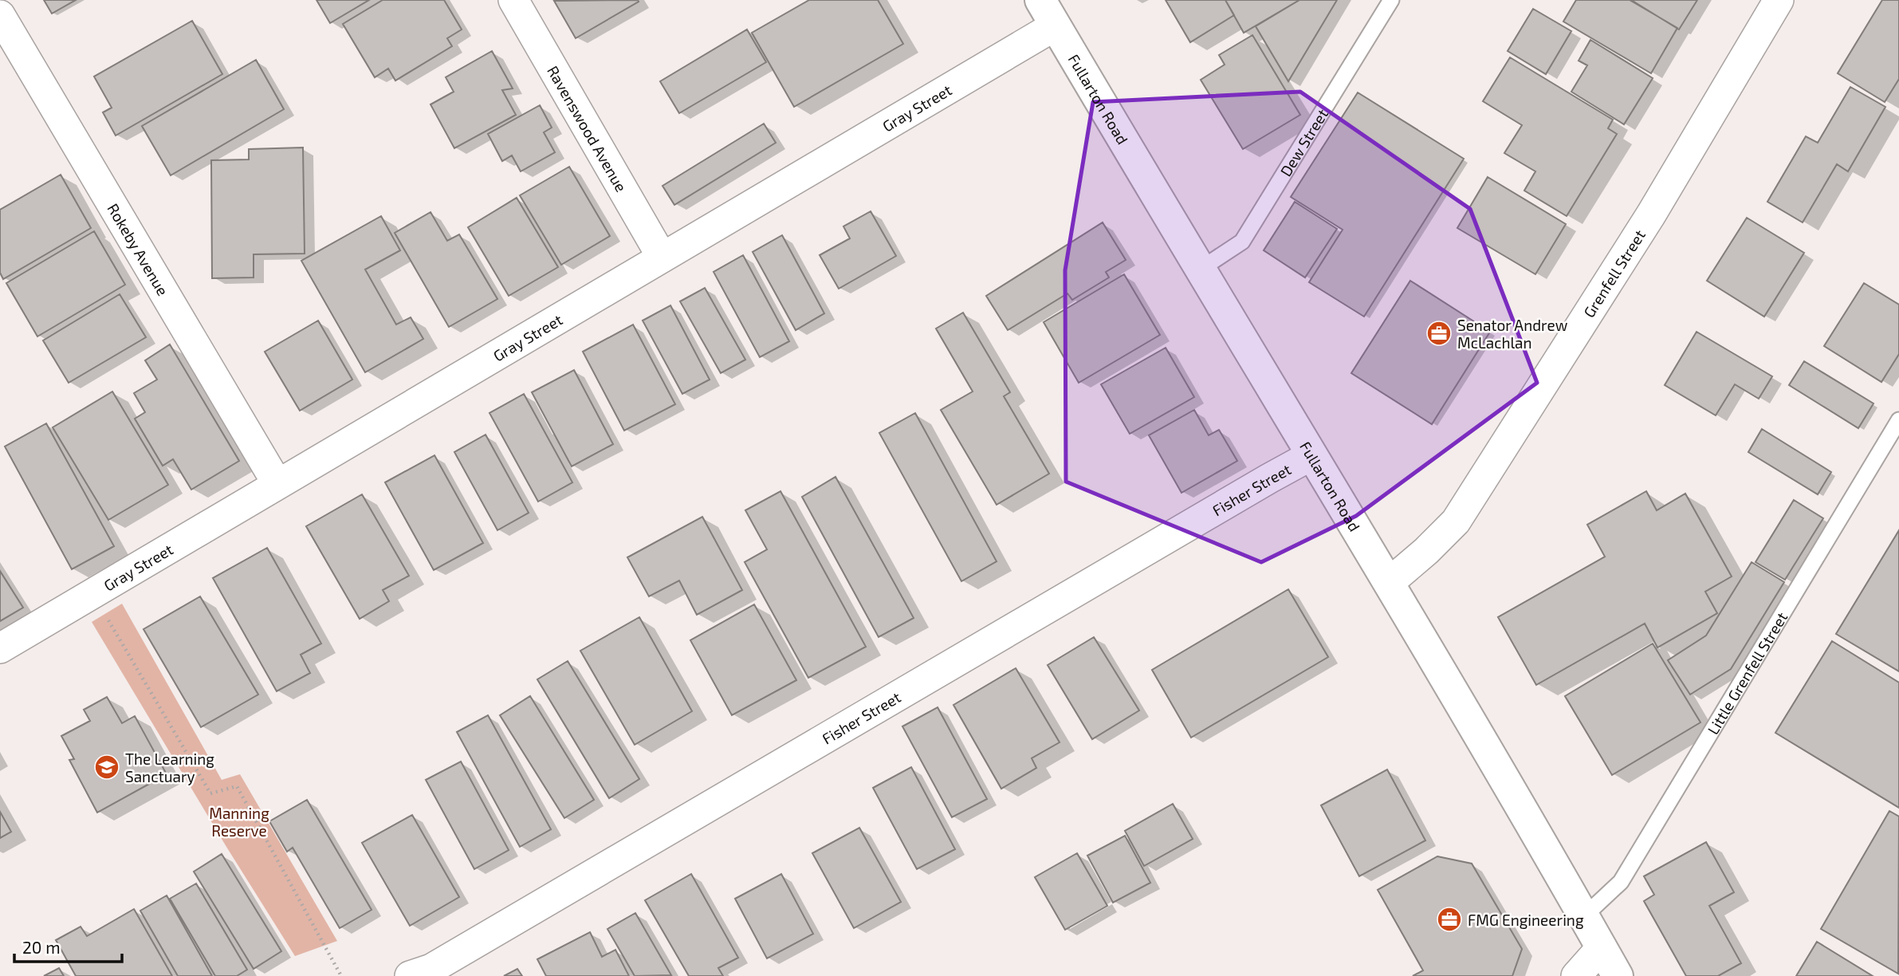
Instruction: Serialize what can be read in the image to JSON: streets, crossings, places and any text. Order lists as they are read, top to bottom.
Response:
{
  "streets": {
    "main road": ["Fullarton Road"],
    "street": [
      "Gray Street",
      "Ravenswood Avenue",
      "Rokeby Avenue",
      "Grenfell Street",
      "Fisher Street"
    ],
    "lane": ["Dew Street", "Little Grenfell Street"]
  },
  "crossings": [
    ["Fullarton Road", "Gray Street"],
    ["Fullarton Road", "Dew Street"],
    ["Fullarton Road", "Grenfell Street"],
    ["Fullarton Road", "Fisher Street"],
    ["Fullarton Road", "Little Grenfell Street"],
    ["Gray Street", "Ravenswood Avenue"],
    ["Gray Street", "Rokeby Avenue"]
  ],
  "parks": ["Manning Reserve"],
  "places": {
    "office": ["Senator Andrew McLachlan", "FMG Engineering"],
    "school or university": ["The Learning Sanctuary"]
  },
  "scale_bar": "20 m"
}
